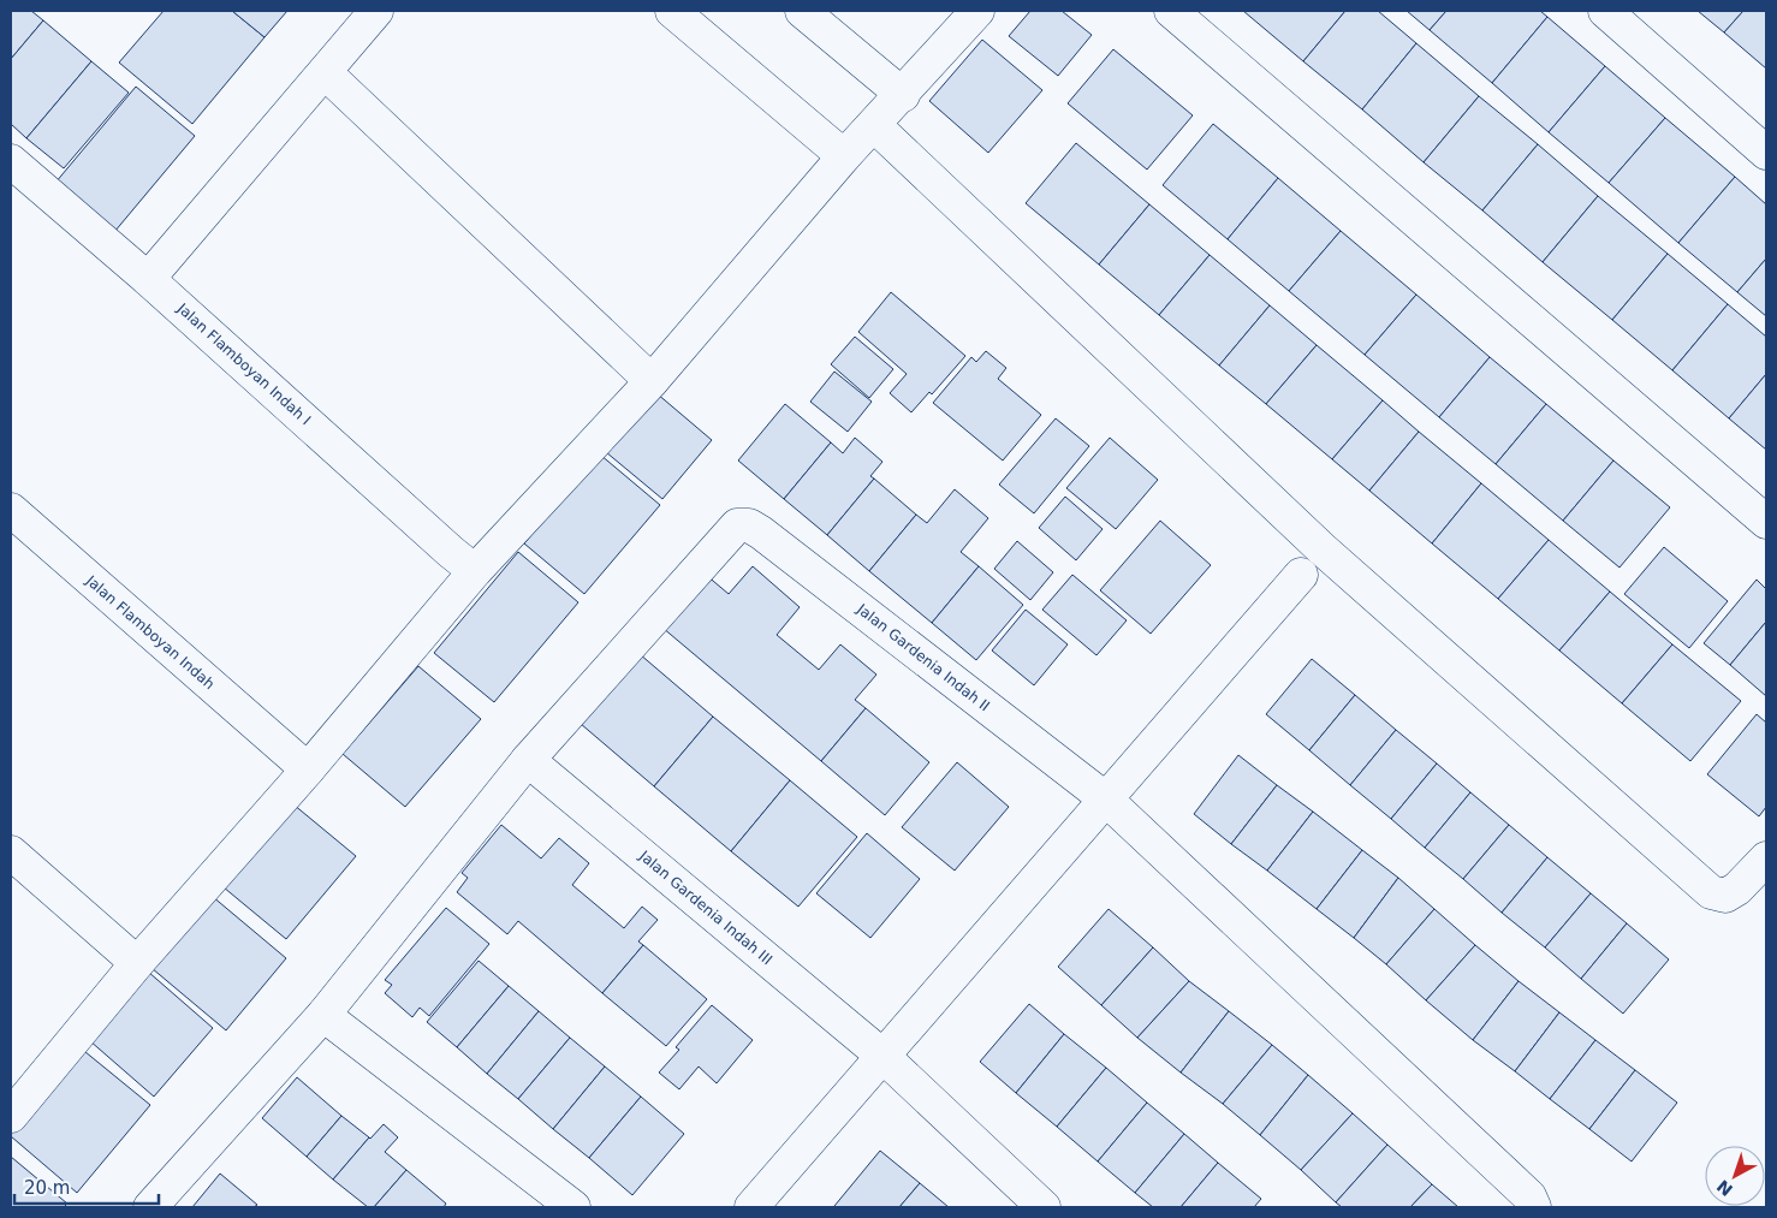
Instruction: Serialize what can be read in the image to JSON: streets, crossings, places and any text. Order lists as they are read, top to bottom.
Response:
{
  "streets": {
    "street": [
      "Jalan Flamboyan Indah I",
      "Jalan Flamboyan Indah",
      "Jalan Gardenia Indah II",
      "Jalan Gardenia Indah III"
    ]
  },
  "crossings": [
    ["Jalan Gardenia Indah II", "Jalan Gardenia Indah III"]
  ],
  "scale_bar": "20 m",
  "north": "bottom left"
}
